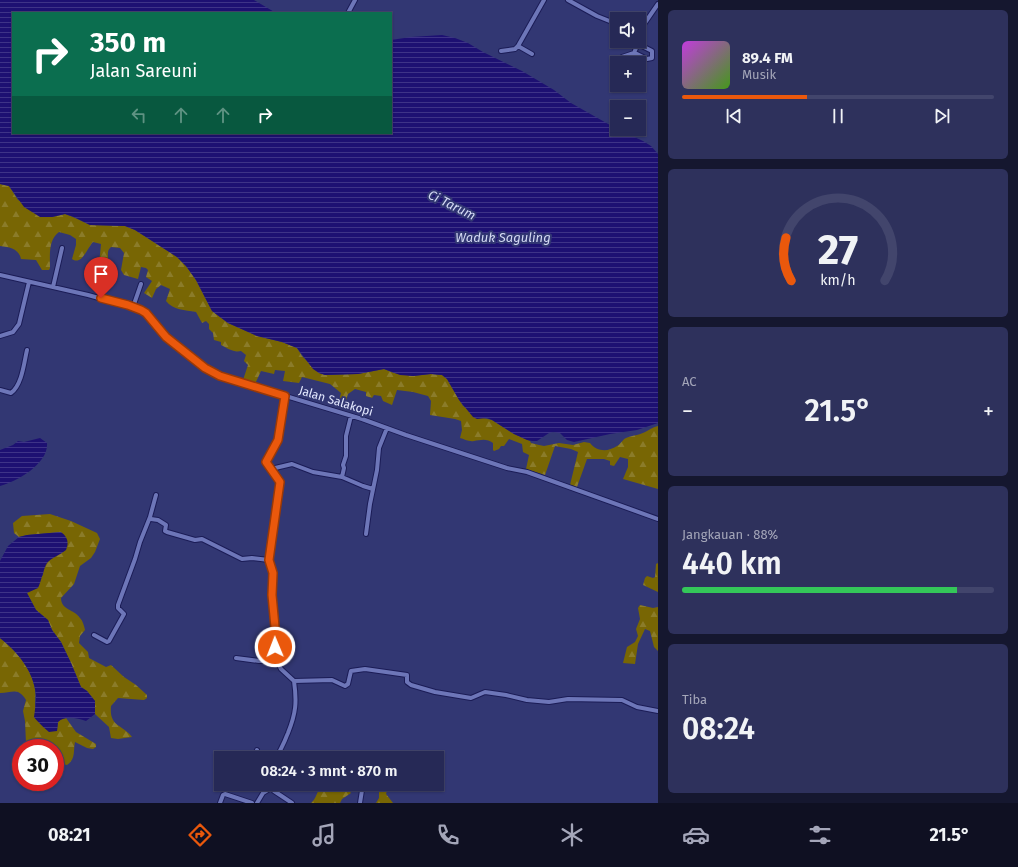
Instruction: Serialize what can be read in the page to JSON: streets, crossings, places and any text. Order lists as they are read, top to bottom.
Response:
{
  "streets": {
    "street": ["Jalan Salakopi"]
  },
  "water": ["Ci Tarum", "Waduk Saguling"],
  "page": {
    "map_buttons": ["+", "−"],
    "turn": ["350 m", "Jalan Sareuni"],
    "song": ["89.4 FM", "Musik"],
    "tile": [
      "AC",
      ["Jangkauan · 88%", "440 km"],
      ["Tiba", "08:24"]
    ],
    "heat": ["−", "21.5°", "+"],
    "limit": "30",
    "trip": "08:24 · 3 mnt · 870 m",
    "tabs": ["08:21", "21.5°"],
    "gauge": ["27", "km/h"]
  }
}
